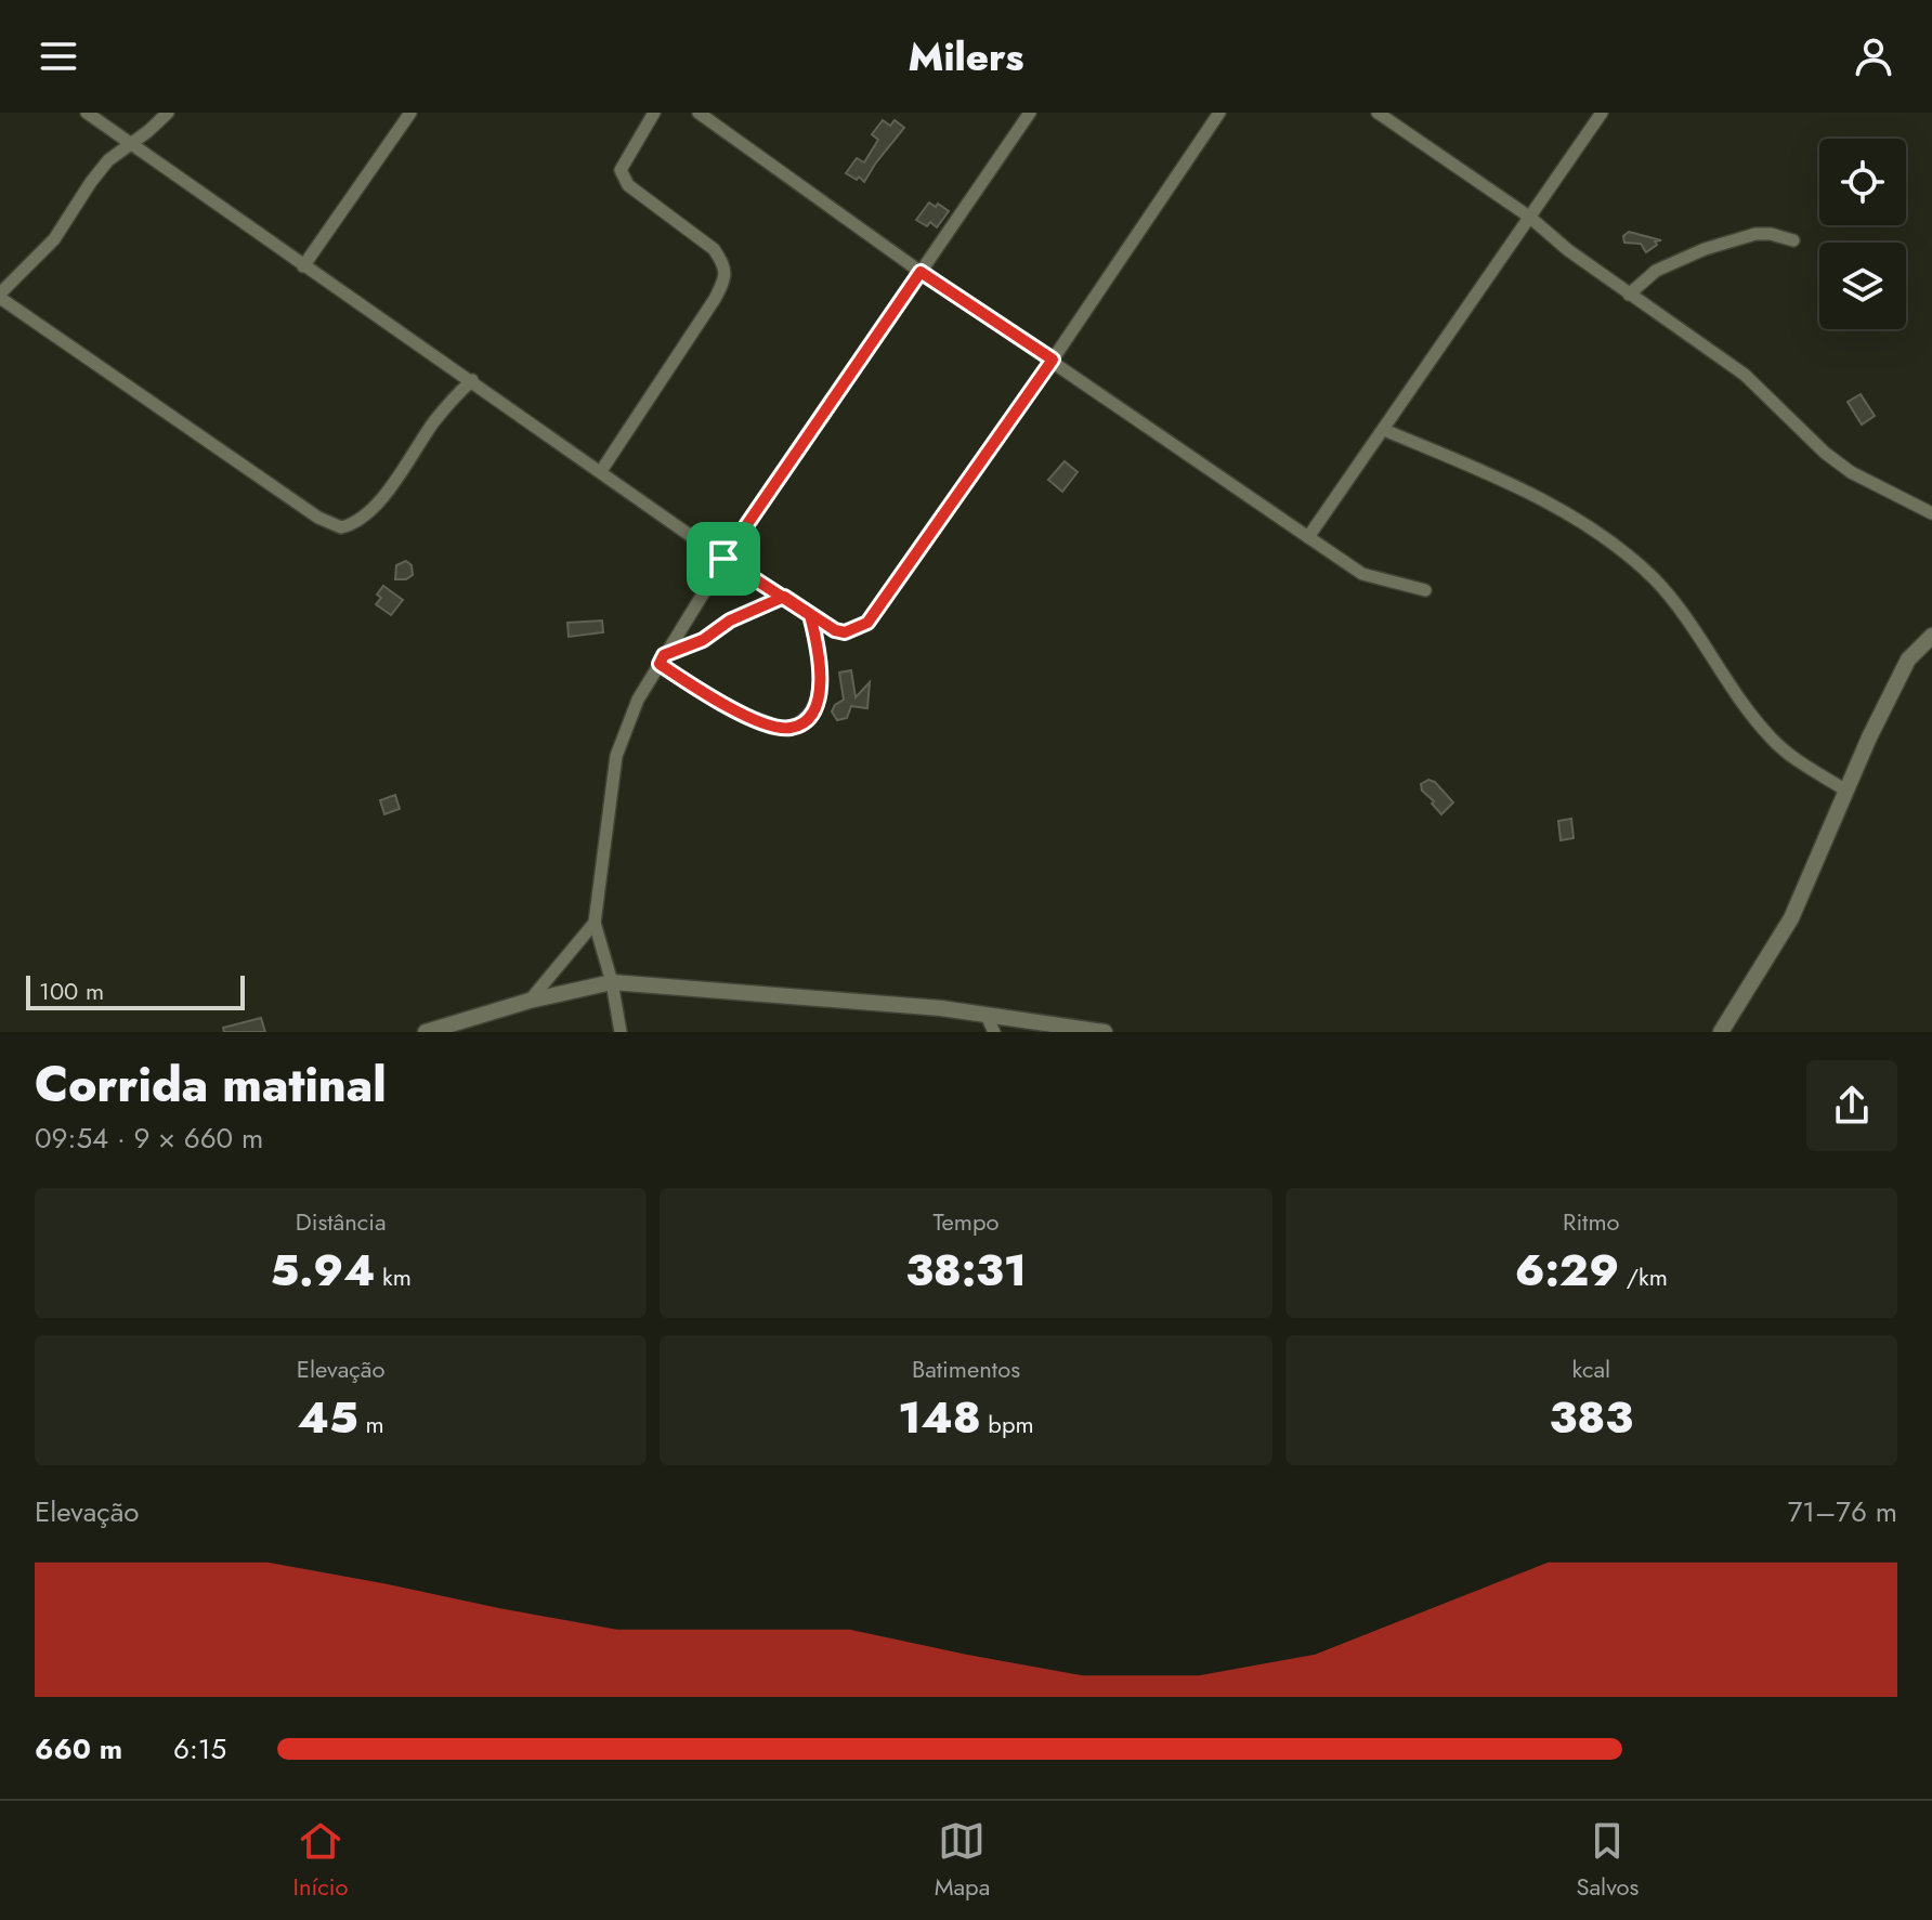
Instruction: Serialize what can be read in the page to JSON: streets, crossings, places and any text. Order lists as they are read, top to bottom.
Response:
{
  "scale_bar": "100 m",
  "page": {
    "header": "Milers",
    "scale": "100 m",
    "heading": ["Corrida matinal", "09:54 · 9 × 660 m"],
    "stats": [
      ["Distância", "5.94 km"],
      ["Tempo", "38:31"],
      ["Ritmo", "6:29 /km"],
      ["Elevação", "45 m"],
      ["Batimentos", "148 bpm"],
      ["kcal", "383"]
    ],
    "chart": ["Elevação", "71–76 m"],
    "list": [
      {
        "name": "660 m",
        "note": "6:15"
      }
    ],
    "tabs": ["Início", "Mapa", "Salvos"]
  }
}
